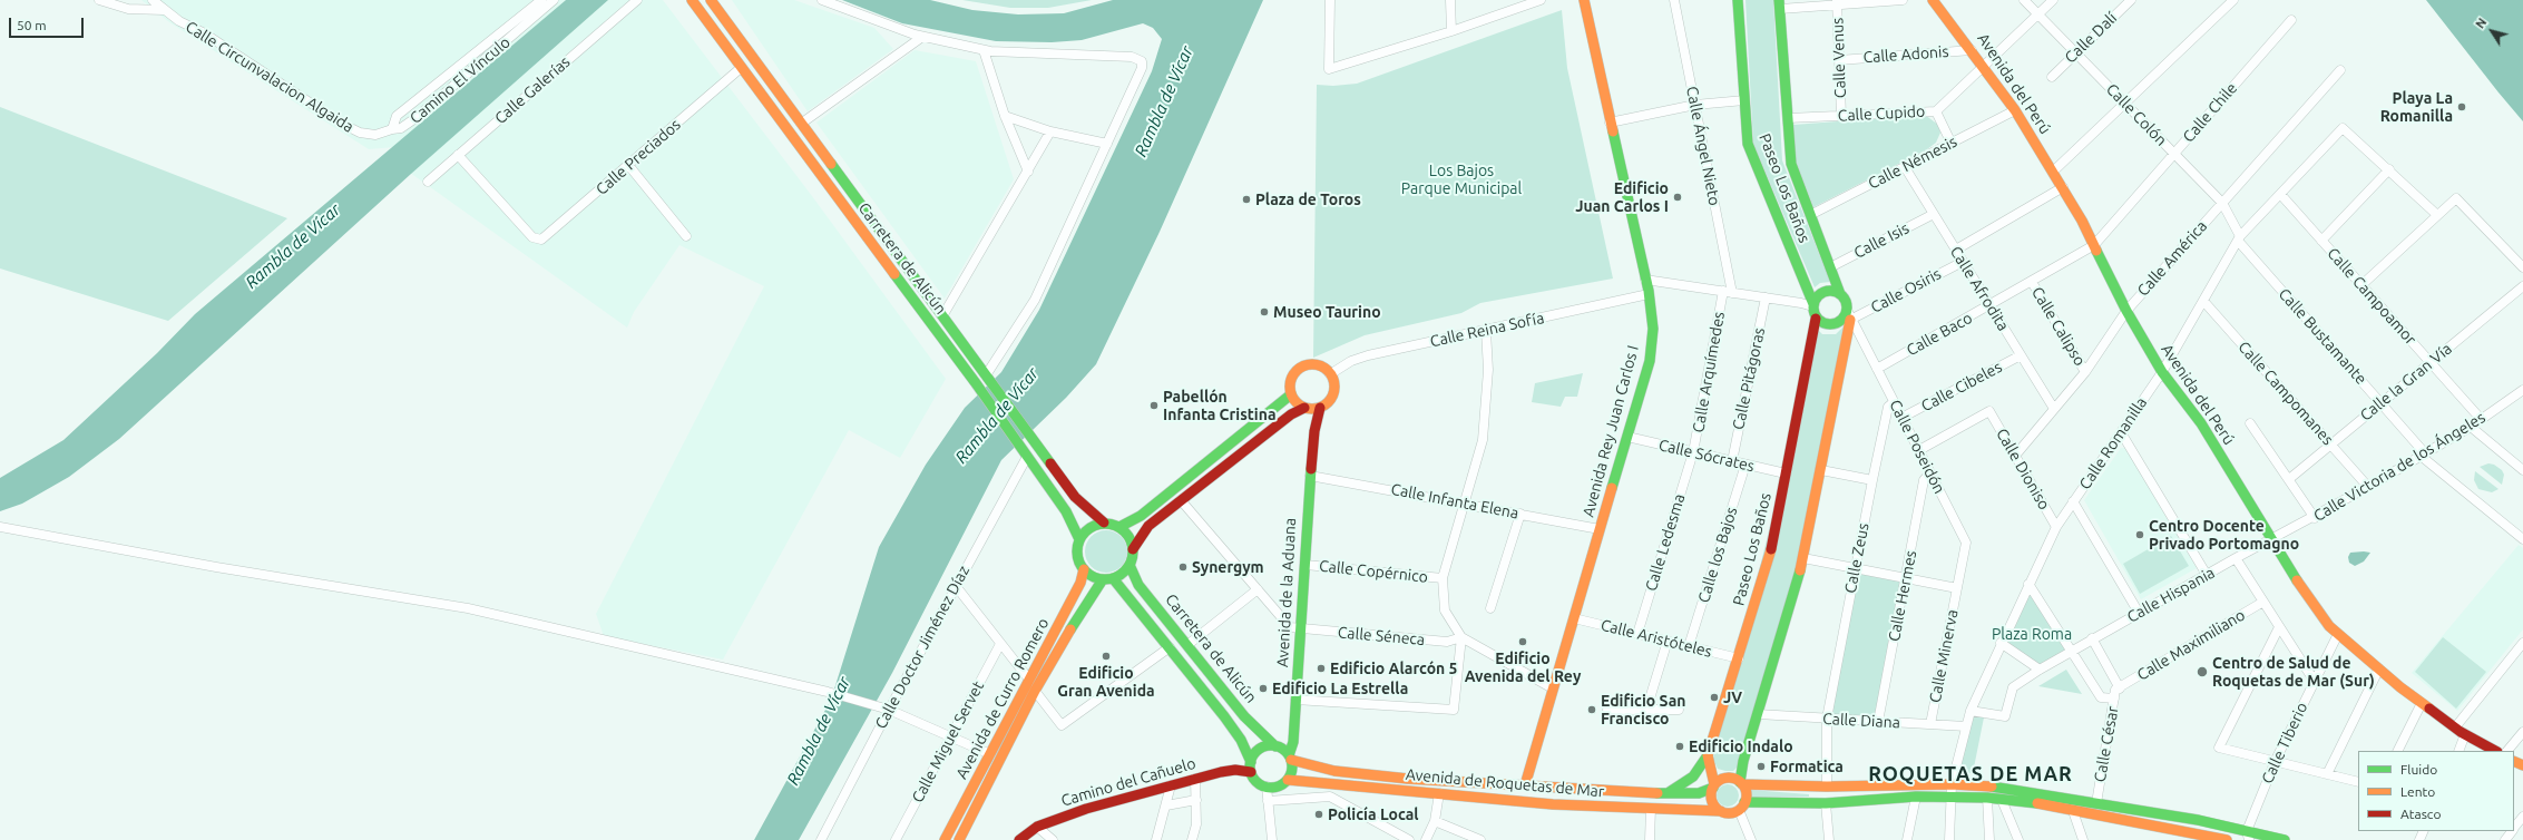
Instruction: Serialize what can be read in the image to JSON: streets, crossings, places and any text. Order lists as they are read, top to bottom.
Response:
{
  "streets": {
    "street": [
      "Calle Dalí",
      "Calle Adonis",
      "Calle Venus",
      "Calle Circunvalacion Algaida",
      "Camino El Vínculo",
      "Avenida del Perú",
      "Calle Galerías",
      "Calle Chile",
      "Calle Cupido",
      "Calle Colón",
      "Calle Ángel Nieto",
      "Calle Preciados",
      "Calle Némesis",
      "Paseo Los Baños",
      "Calle Isis",
      "Carretera de Alicún",
      "Calle América",
      "Calle Afrodita",
      "Calle Osiris",
      "Calle Campoamor",
      "Calle Calipso",
      "Calle Reina Sofía",
      "Calle Baco",
      "Calle Bustamante",
      "Calle Arquímedes",
      "Calle Pitágoras",
      "Calle la Gran Vía",
      "Calle Cibeles",
      "Calle Campomanes",
      "Avenida Rey Juan Carlos I",
      "Calle Romanilla",
      "Calle Poseidón",
      "Calle Sócrates",
      "Calle Victoria de los Ángeles",
      "Calle Dioniso",
      "Calle Infanta Elena",
      "Calle Ledesma",
      "Calle los Bajos",
      "Calle Zeus",
      "Calle Copérnico",
      "Avenida de la Aduana",
      "Calle Hispania",
      "Calle Hermes",
      "Calle Séneca",
      "Calle Aristóteles",
      "Calle Maximiliano",
      "Calle Doctor Jiménez Díaz",
      "Calle Minerva",
      "Avenida de Curro Romero",
      "Calle Diana",
      "Calle Miguel Servet",
      "Calle Tiberio",
      "Calle César",
      "Camino del Cañuelo",
      "Avenida de Roquetas de Mar"
    ]
  },
  "crossings": [
    ["Calle Dalí", "Calle Colón"],
    ["Calle Adonis", "Calle Venus"],
    ["Calle Adonis", "Avenida del Perú"],
    ["Calle Venus", "Calle Cupido"],
    ["Calle Circunvalacion Algaida", "Camino El Vínculo"],
    ["Avenida del Perú", "Calle Chile"],
    ["Avenida del Perú", "Calle Cupido"],
    ["Avenida del Perú", "Calle Némesis"],
    ["Avenida del Perú", "Calle América"],
    ["Avenida del Perú", "Calle Baco"],
    ["Avenida del Perú", "Calle Romanilla"],
    ["Avenida del Perú", "Calle Victoria de los Ángeles"],
    ["Avenida del Perú", "Calle Hispania"],
    ["Avenida del Perú", "Calle Tiberio"],
    ["Calle Galerías", "Calle Preciados"],
    ["Calle Chile", "Calle Colón"],
    ["Calle Chile", "Calle Baco"],
    ["Calle Cupido", "Calle Colón"],
    ["Calle Cupido", "Paseo Los Baños"],
    ["Calle Colón", "Calle América"],
    ["Calle Colón", "Calle Bustamante"],
    ["Calle Colón", "Calle Romanilla"],
    ["Calle Preciados", "Carretera de Alicún"],
    ["Calle Némesis", "Paseo Los Baños"],
    ["Calle Némesis", "Calle Afrodita"],
    ["Paseo Los Baños", "Calle Isis"],
    ["Paseo Los Baños", "Calle Osiris"],
    ["Paseo Los Baños", "Calle Poseidón"],
    ["Paseo Los Baños", "Calle Sócrates"],
    ["Paseo Los Baños", "Calle Aristóteles"],
    ["Paseo Los Baños", "Avenida de Roquetas de Mar"],
    ["Calle Isis", "Calle Afrodita"],
    ["Carretera de Alicún", "Avenida de la Aduana"],
    ["Carretera de Alicún", "Calle Doctor Jiménez Díaz"],
    ["Carretera de Alicún", "Avenida de Curro Romero"],
    ["Carretera de Alicún", "Camino del Cañuelo"],
    ["Carretera de Alicún", "Avenida de Roquetas de Mar"],
    ["Calle América", "Calle Afrodita"],
    ["Calle América", "Calle Calipso"],
    ["Calle América", "Calle Dioniso"],
    ["Calle Afrodita", "Calle Osiris"],
    ["Calle Afrodita", "Calle Baco"],
    ["Calle Afrodita", "Calle Cibeles"],
    ["Calle Osiris", "Calle Poseidón"],
    ["Calle Campoamor", "Calle la Gran Vía"],
    ["Calle Campoamor", "Calle Romanilla"],
    ["Calle Campoamor", "Calle Victoria de los Ángeles"],
    ["Calle Calipso", "Calle Baco"],
    ["Calle Reina Sofía", "Avenida Rey Juan Carlos I"],
    ["Calle Reina Sofía", "Avenida de la Aduana"],
    ["Calle Baco", "Calle Poseidón"],
    ["Calle Bustamante", "Calle la Gran Vía"],
    ["Calle Bustamante", "Calle Romanilla"],
    ["Calle Bustamante", "Calle Victoria de los Ángeles"],
    ["Calle Arquímedes", "Calle Sócrates"],
    ["Calle Arquímedes", "Calle Ledesma"],
    ["Calle Pitágoras", "Calle Sócrates"],
    ["Calle la Gran Vía", "Calle Campomanes"],
    ["Calle Cibeles", "Calle Poseidón"],
    ["Calle Campomanes", "Calle Romanilla"],
    ["Calle Campomanes", "Calle Victoria de los Ángeles"],
    ["Avenida Rey Juan Carlos I", "Calle Sócrates"],
    ["Avenida Rey Juan Carlos I", "Calle Infanta Elena"],
    ["Avenida Rey Juan Carlos I", "Calle Aristóteles"],
    ["Avenida Rey Juan Carlos I", "Avenida de Roquetas de Mar"],
    ["Calle Romanilla", "Calle Dioniso"],
    ["Calle Romanilla", "Calle Hispania"],
    ["Calle Romanilla", "Calle Diana"],
    ["Calle Poseidón", "Calle Dioniso"],
    ["Calle Poseidón", "Calle Zeus"],
    ["Calle Poseidón", "Calle Hermes"],
    ["Calle Poseidón", "Calle Minerva"],
    ["Calle Sócrates", "Calle Ledesma"],
    ["Calle Sócrates", "Calle los Bajos"],
    ["Calle Victoria de los Ángeles", "Calle Hispania"],
    ["Calle Infanta Elena", "Avenida de la Aduana"],
    ["Calle Ledesma", "Calle Aristóteles"],
    ["Calle los Bajos", "Calle Aristóteles"],
    ["Calle Zeus", "Calle Diana"],
    ["Calle Copérnico", "Avenida de la Aduana"],
    ["Avenida de la Aduana", "Calle Séneca"],
    ["Avenida de la Aduana", "Camino del Cañuelo"],
    ["Avenida de la Aduana", "Avenida de Roquetas de Mar"],
    ["Calle Hermes", "Calle Diana"],
    ["Calle Maximiliano", "Calle César"],
    ["Calle Minerva", "Calle Diana"],
    ["Camino del Cañuelo", "Avenida de Roquetas de Mar"]
  ],
  "districts": ["ROQUETAS DE MAR"],
  "water": ["Rambla de Vícar"],
  "parks": ["Los Bajos Parque Municipal", "Plaza Roma"],
  "places": [
    "Playa La Romanilla",
    "Edificio Juan Carlos I",
    "Plaza de Toros",
    "Museo Taurino",
    "Pabellón Infanta Cristina",
    "Centro Docente Privado Portomagno",
    "Synergym",
    "Edificio Avenida del Rey",
    "Edificio Gran Avenida",
    "Edificio Alarcón 5",
    "Centro de Salud de Roquetas de Mar (Sur)",
    "Edificio La Estrella",
    "JV",
    "Edificio San Francisco",
    "Edificio Indalo",
    "Formatica",
    "Policía Local"
  ],
  "legend": ["Fluido", "Lento", "Atasco"],
  "scale_bar": "50 m",
  "north": "top left"
}
